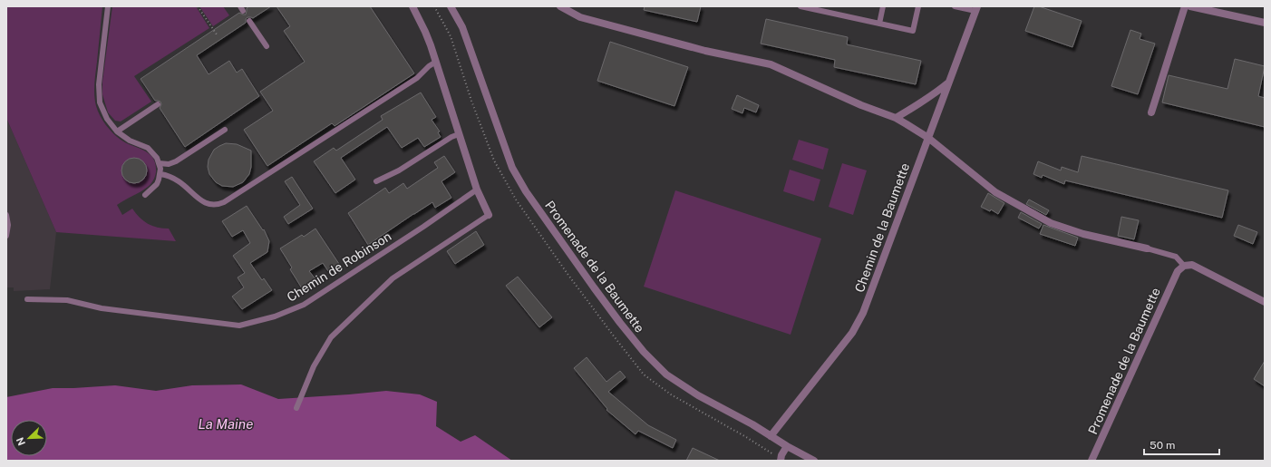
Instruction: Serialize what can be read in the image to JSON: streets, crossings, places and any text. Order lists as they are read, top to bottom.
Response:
{
  "streets": {
    "street": ["Chemin de la Baumette", "Promenade de la Baumette"],
    "lane": ["Chemin de Robinson"]
  },
  "crossings": [
    ["Chemin de la Baumette", "Promenade de la Baumette"]
  ],
  "water": ["La Maine"],
  "scale_bar": "50 m",
  "north": "bottom left"
}
